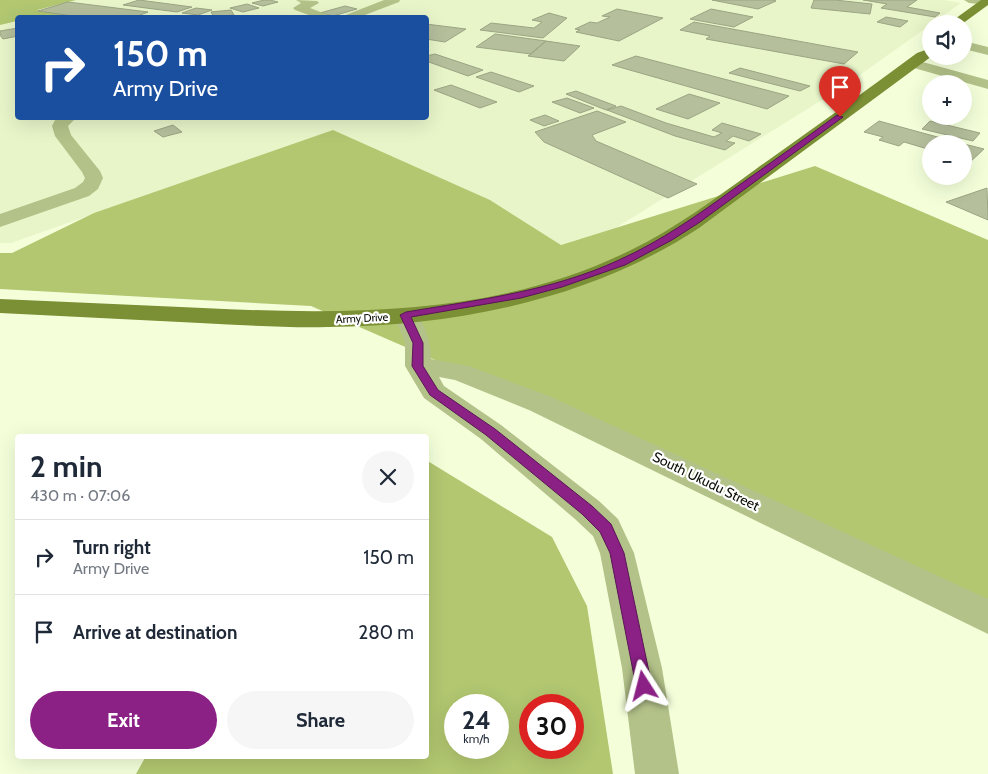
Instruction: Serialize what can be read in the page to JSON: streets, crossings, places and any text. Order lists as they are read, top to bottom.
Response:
{
  "streets": {
    "main road": ["Army Drive"],
    "street": ["South Ukudu Street"]
  },
  "page": {
    "map_buttons": ["+", "−"],
    "turn": ["150 m", "Army Drive"],
    "heading": ["2 min", "430 m · 07:06"],
    "list": [
      {
        "name": "Turn right",
        "note": "Army Drive",
        "value": "150 m"
      },
      {
        "name": "Arrive at destination",
        "value": "280 m"
      }
    ],
    "buttons": ["Exit", "Share"],
    "speed": "24 km/h",
    "limit": "30"
  }
}
